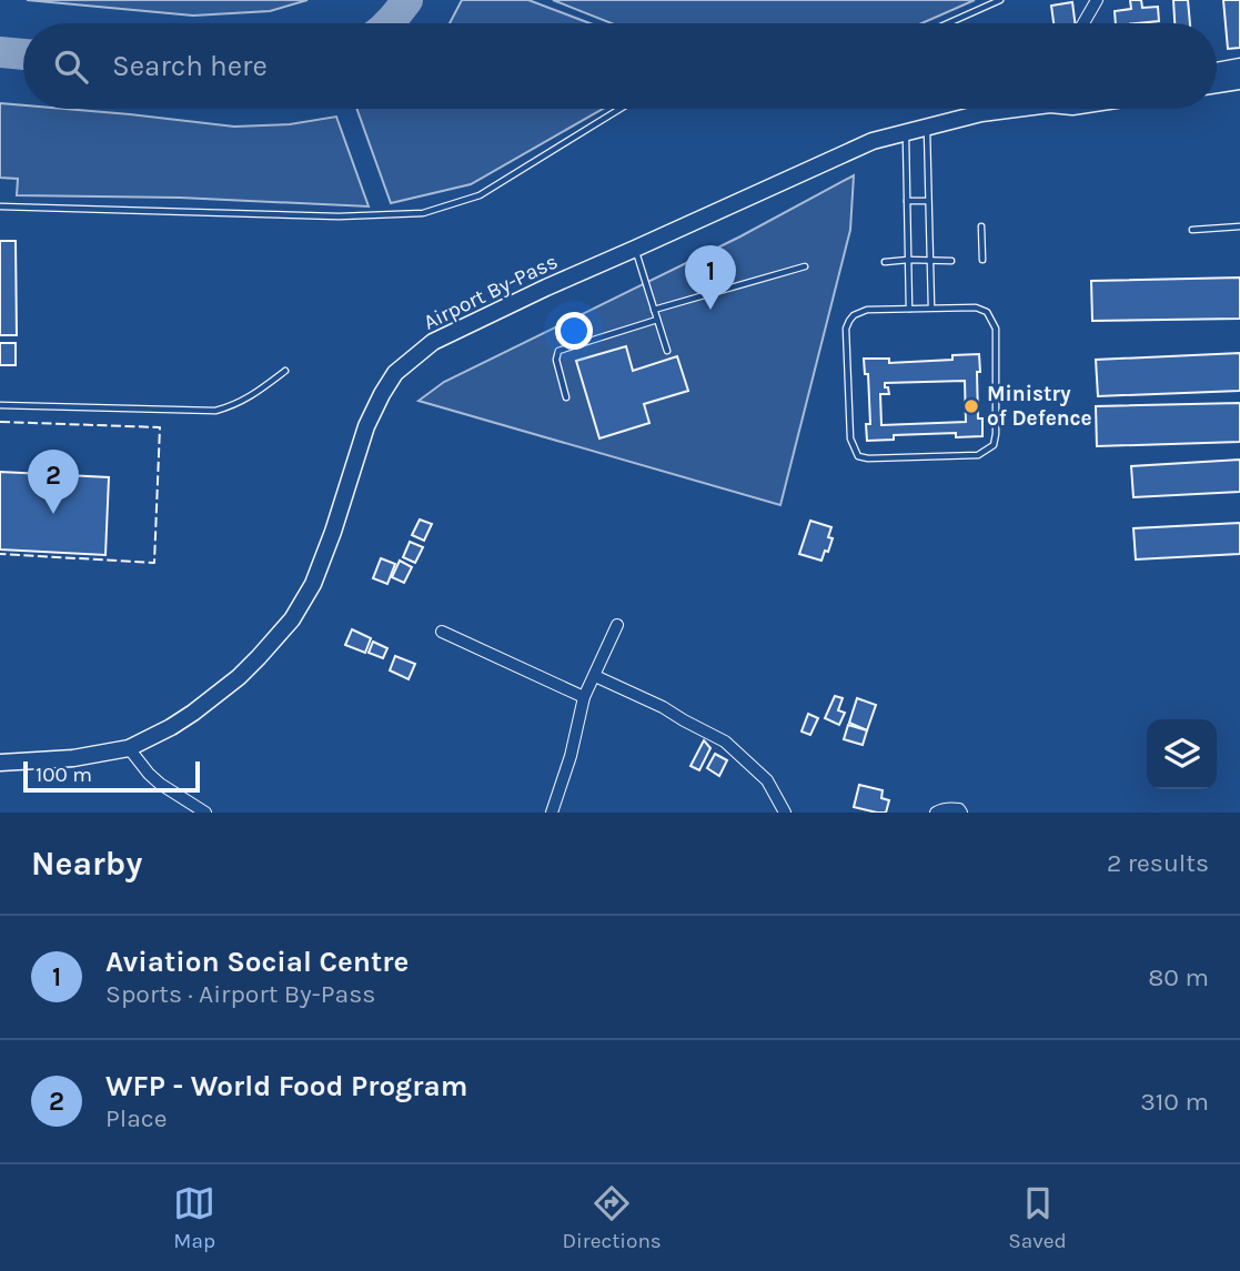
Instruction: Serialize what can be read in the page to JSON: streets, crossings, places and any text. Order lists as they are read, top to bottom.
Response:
{
  "streets": {
    "main road": ["Airport By-Pass"]
  },
  "places": ["Ministry of Defence"],
  "scale_bar": "100 m",
  "page": {
    "search": "Search here",
    "pins": ["1", "2"],
    "scale": "100 m",
    "heading": ["Nearby", "2 results"],
    "list": [
      {
        "mark": "1",
        "name": "Aviation Social Centre",
        "note": "Sports · Airport By-Pass",
        "value": "80 m"
      },
      {
        "mark": "2",
        "name": "WFP - World Food Program",
        "note": "Place",
        "value": "310 m"
      }
    ],
    "nav": ["Map", "Directions", "Saved"]
  }
}
